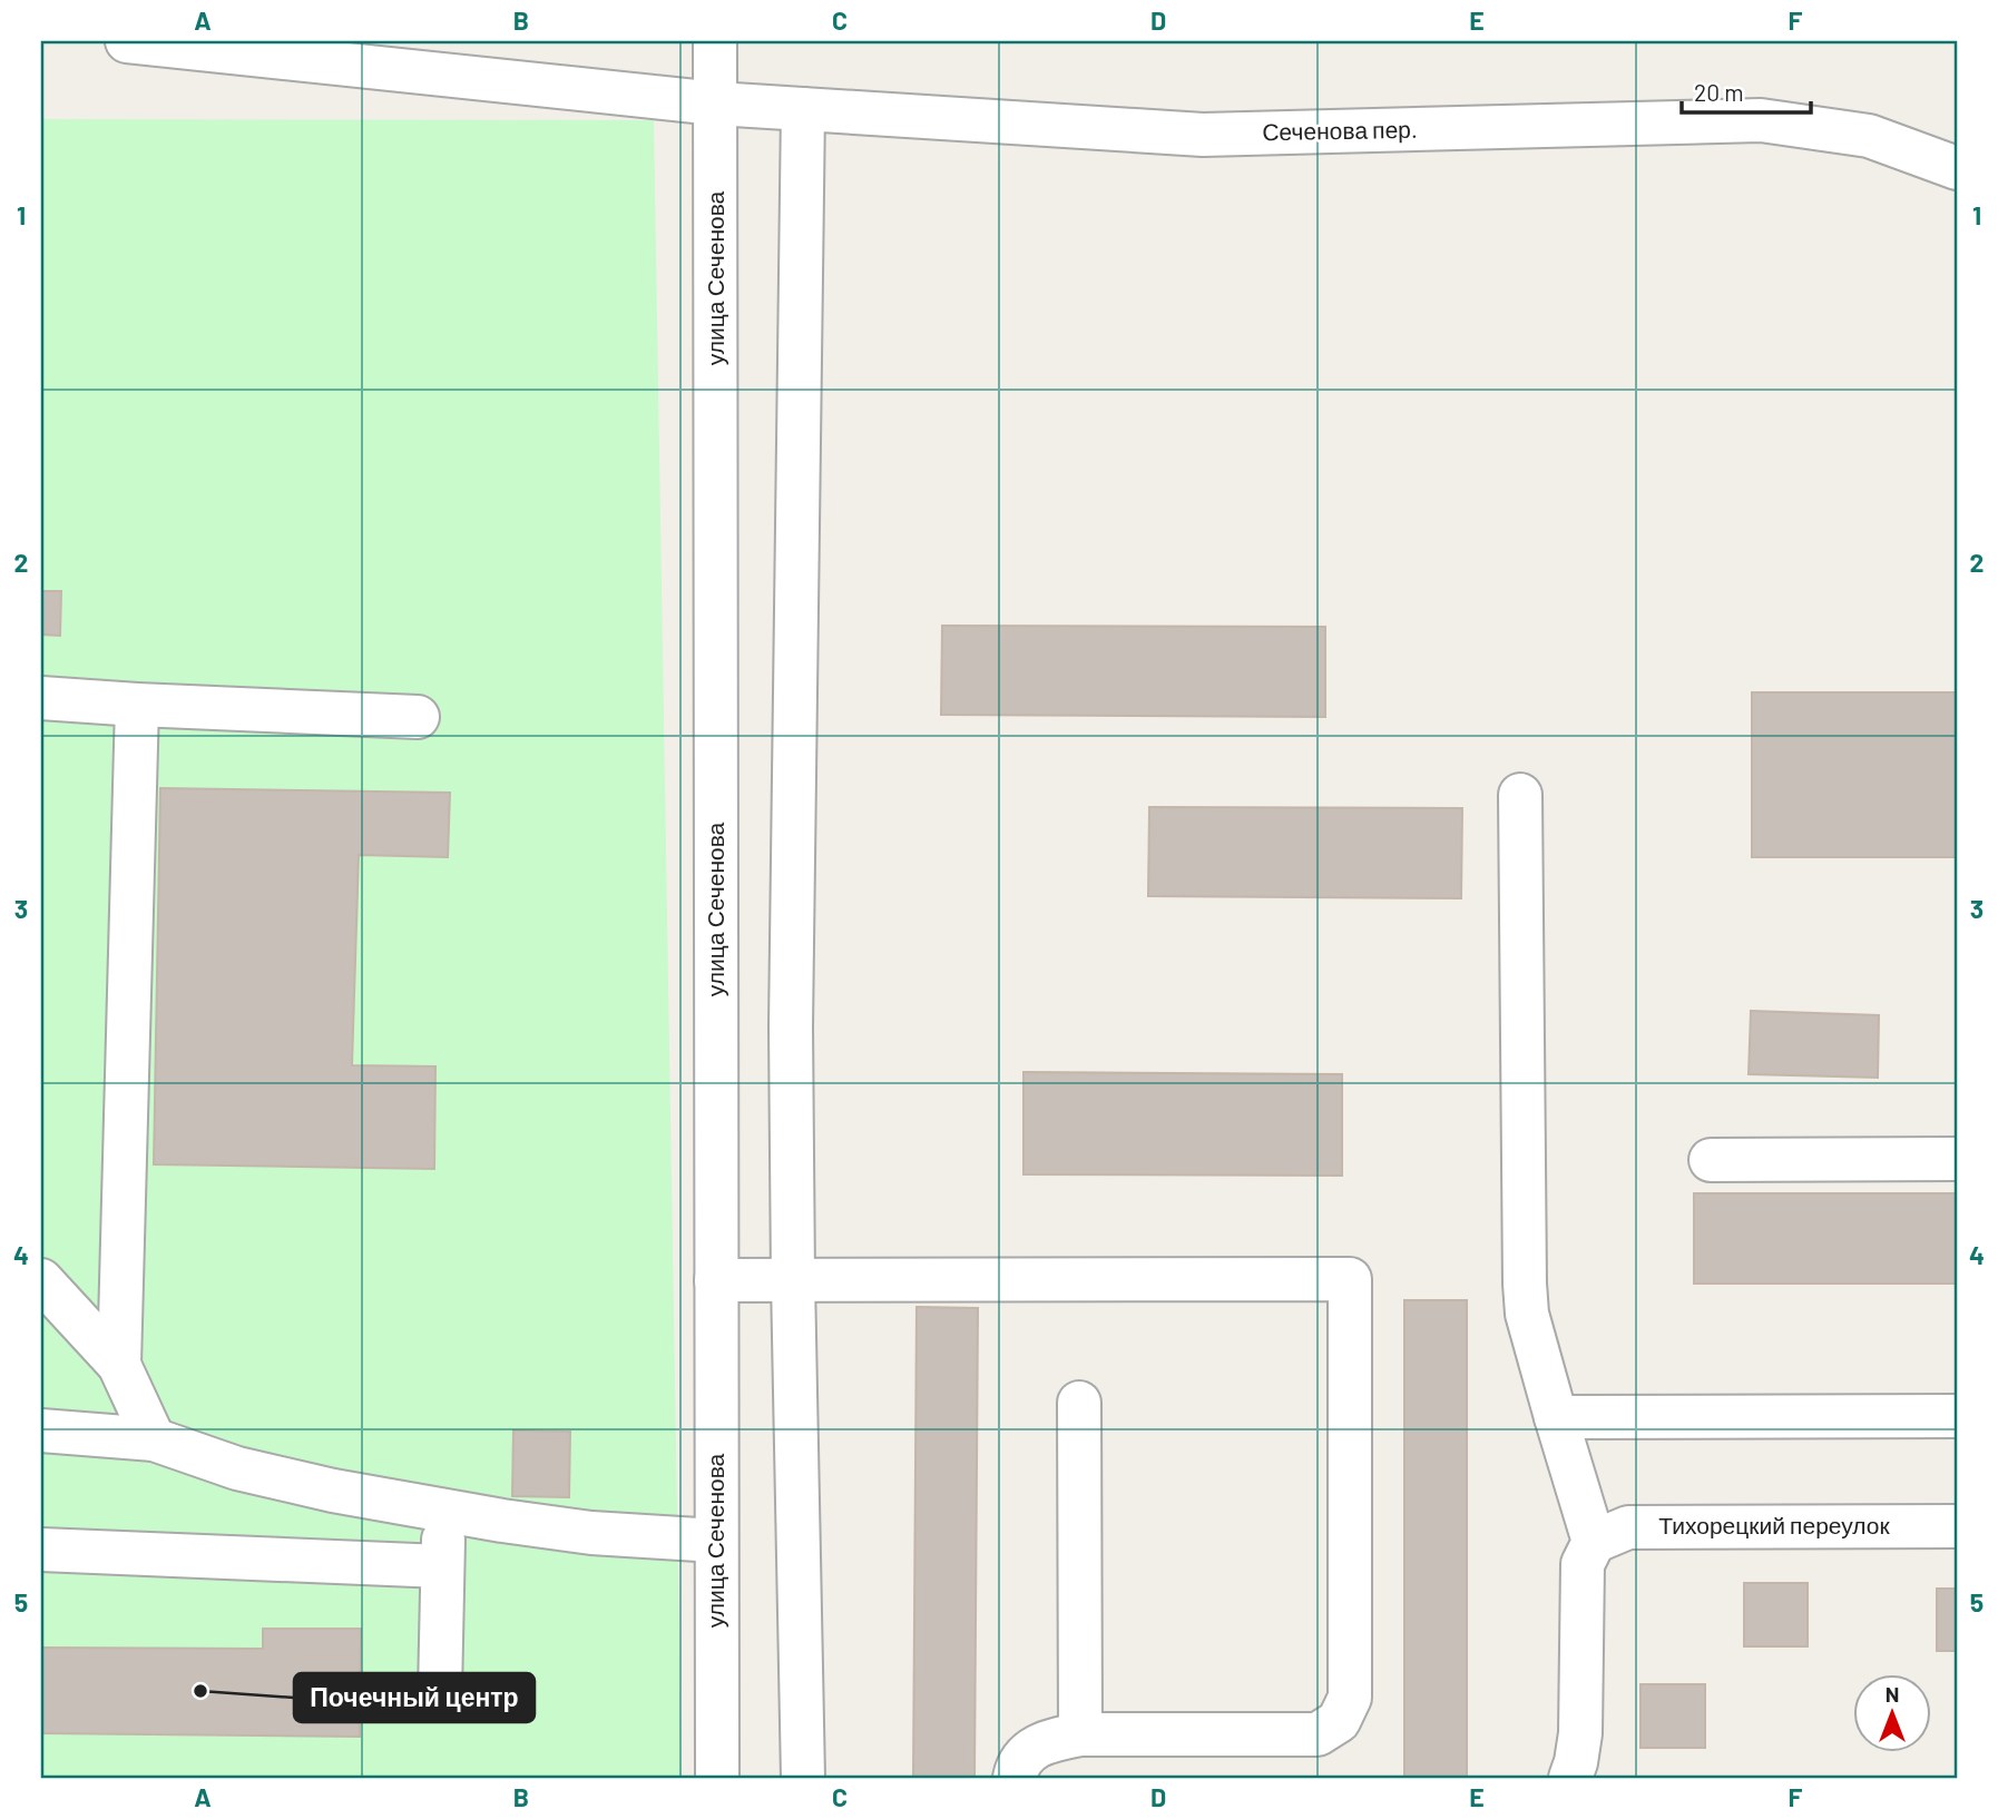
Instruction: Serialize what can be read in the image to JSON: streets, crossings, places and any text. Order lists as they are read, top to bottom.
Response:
{
  "streets": {
    "street": ["Сеченова пер.", "улица Сеченова", "Тихорецкий переулок"]
  },
  "crossings": [
    ["Сеченова пер.", "улица Сеченова"]
  ],
  "places": ["Почечный центр"],
  "scale_bar": "20 m",
  "north": "top",
  "grid": {
    "columns": [
      "A",
      "B",
      "C",
      "D",
      "E",
      "F"
    ],
    "rows": [
      "1",
      "2",
      "3",
      "4",
      "5"
    ]
  }
}
